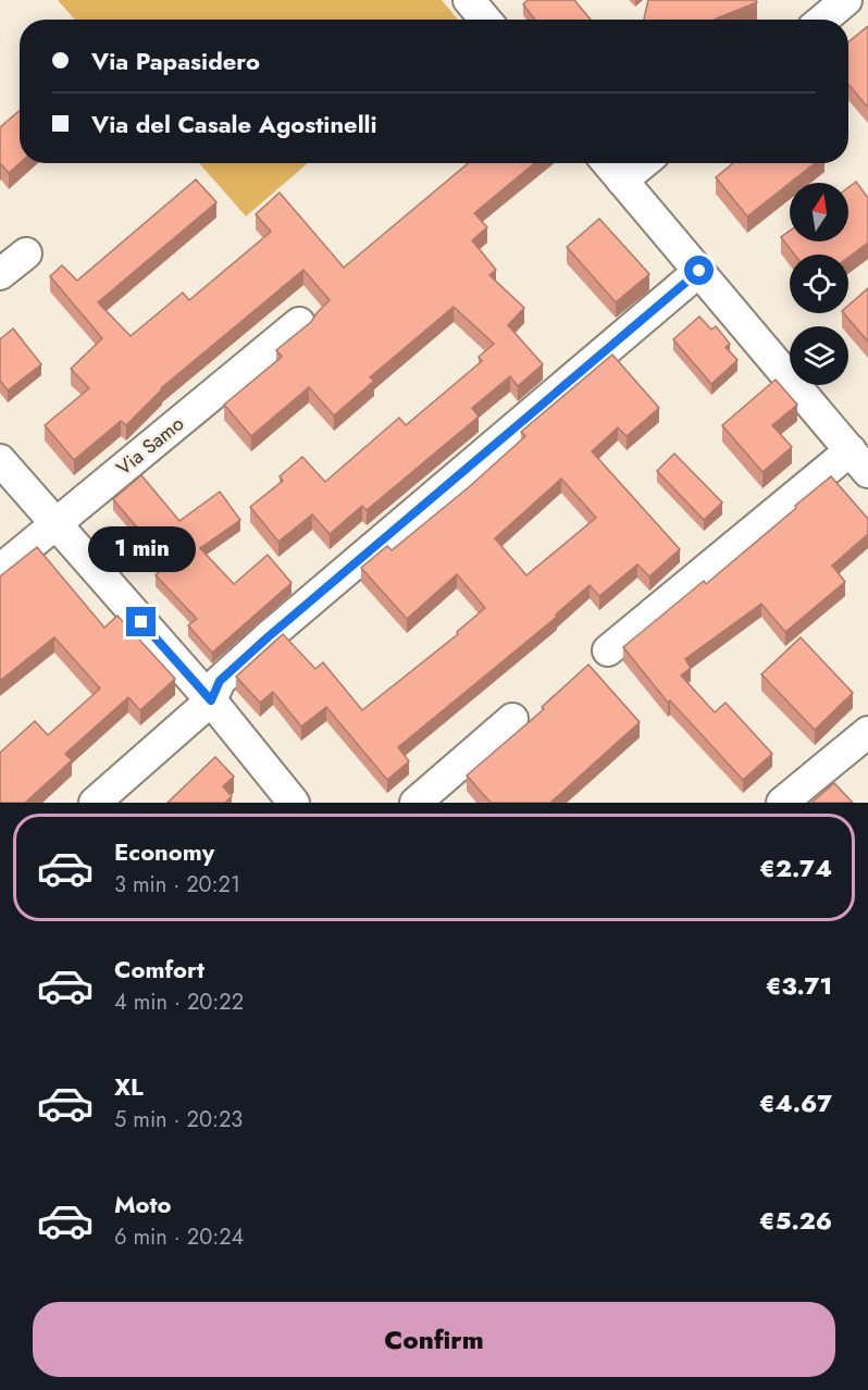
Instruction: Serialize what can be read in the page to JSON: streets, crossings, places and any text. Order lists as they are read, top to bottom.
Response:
{
  "streets": {
    "street": ["Via Samo"]
  },
  "north": "top",
  "page": {
    "banner": ["Via Papasidero", "Via del Casale Agostinelli"],
    "bubble": "1 min",
    "list": [
      {
        "name": "Economy",
        "note": "3 min · 20:21",
        "value": "€2.74"
      },
      {
        "name": "Comfort",
        "note": "4 min · 20:22",
        "value": "€3.71"
      },
      {
        "name": "XL",
        "note": "5 min · 20:23",
        "value": "€4.67"
      },
      {
        "name": "Moto",
        "note": "6 min · 20:24",
        "value": "€5.26"
      }
    ],
    "buttons": "Confirm"
  }
}
